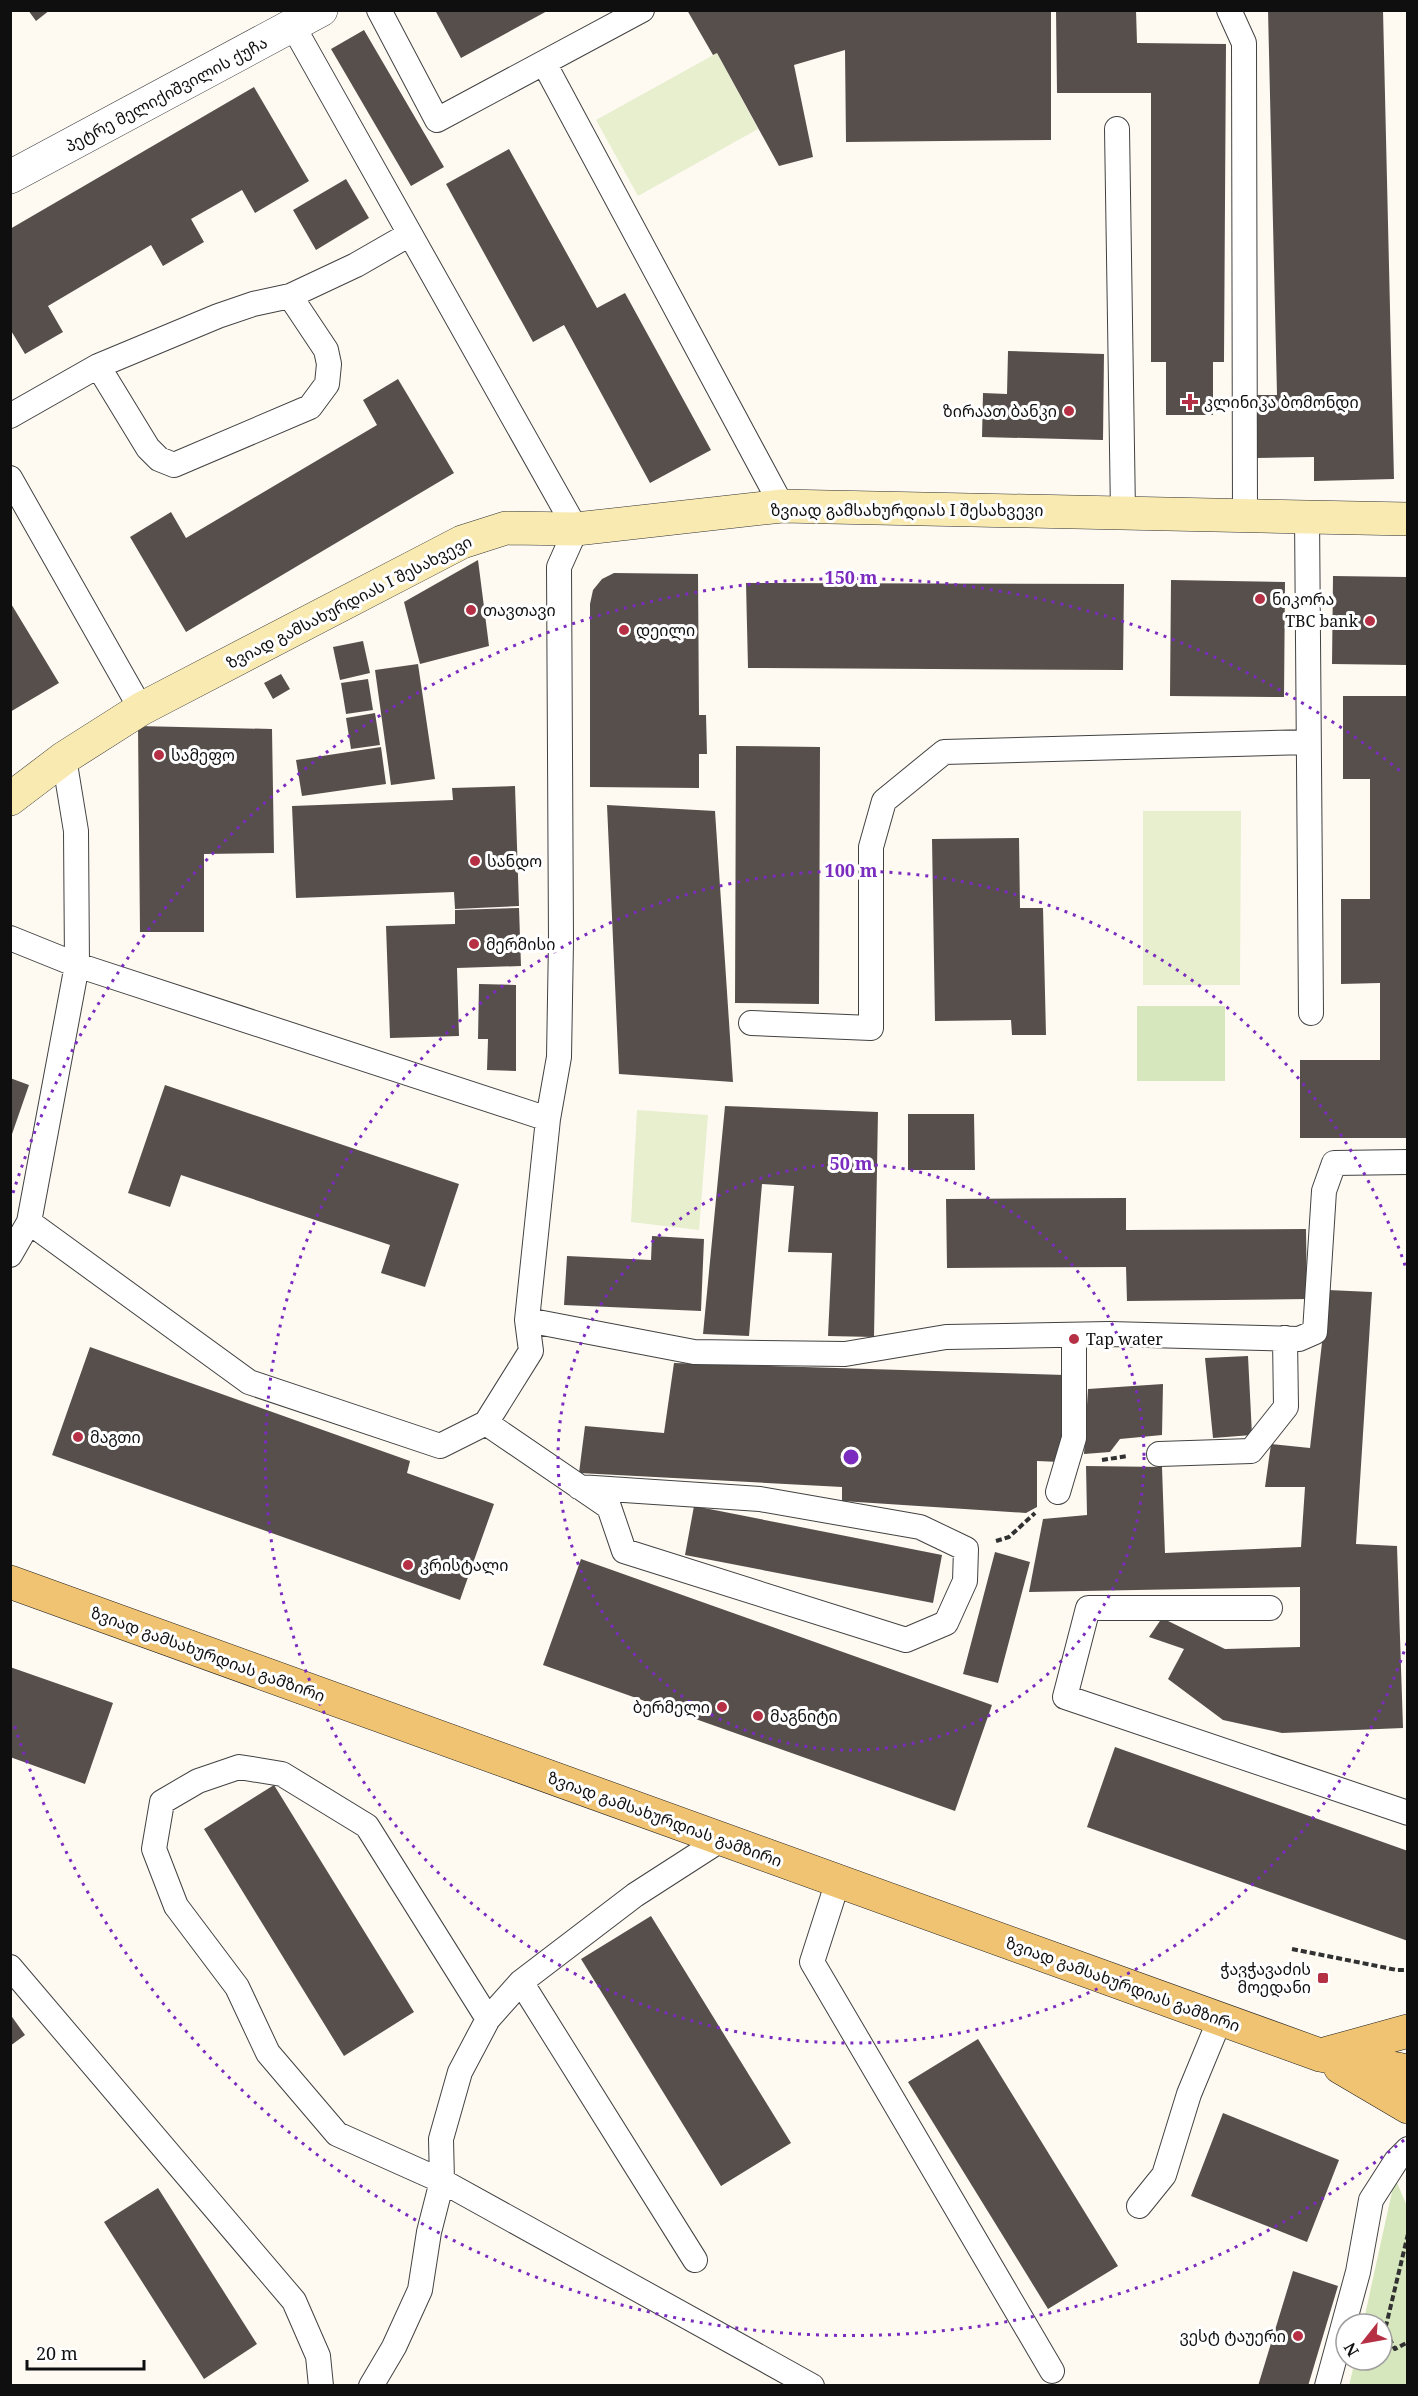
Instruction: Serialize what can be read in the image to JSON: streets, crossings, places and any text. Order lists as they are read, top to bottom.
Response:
{
  "streets": {
    "main road": ["ზვიად გამსახურდიას გამზირი"],
    "street": ["პეტრე მელიქიშვილის ქუჩა", "ზვიად გამსახურდიას I შესახვევი"]
  },
  "places": {
    "health": ["კლინიკა ბომონდი"],
    "other": [
      "ზირაათ ბანკი",
      "ნიკორა",
      "თავთავი",
      "TBC bank",
      "დეილი",
      "სამეფო",
      "სანდო",
      "მერმისი",
      "Tap water",
      "მაგთი",
      "კრისტალი",
      "ბერმელი",
      "მაგნიტი",
      "ვესტ ტაუერი"
    ],
    "transit": ["ჭავჭავაძის მოედანი"]
  },
  "scale_bar": "20 m",
  "north": "bottom left",
  "rings": ["150 m", "100 m", "50 m"]
}
